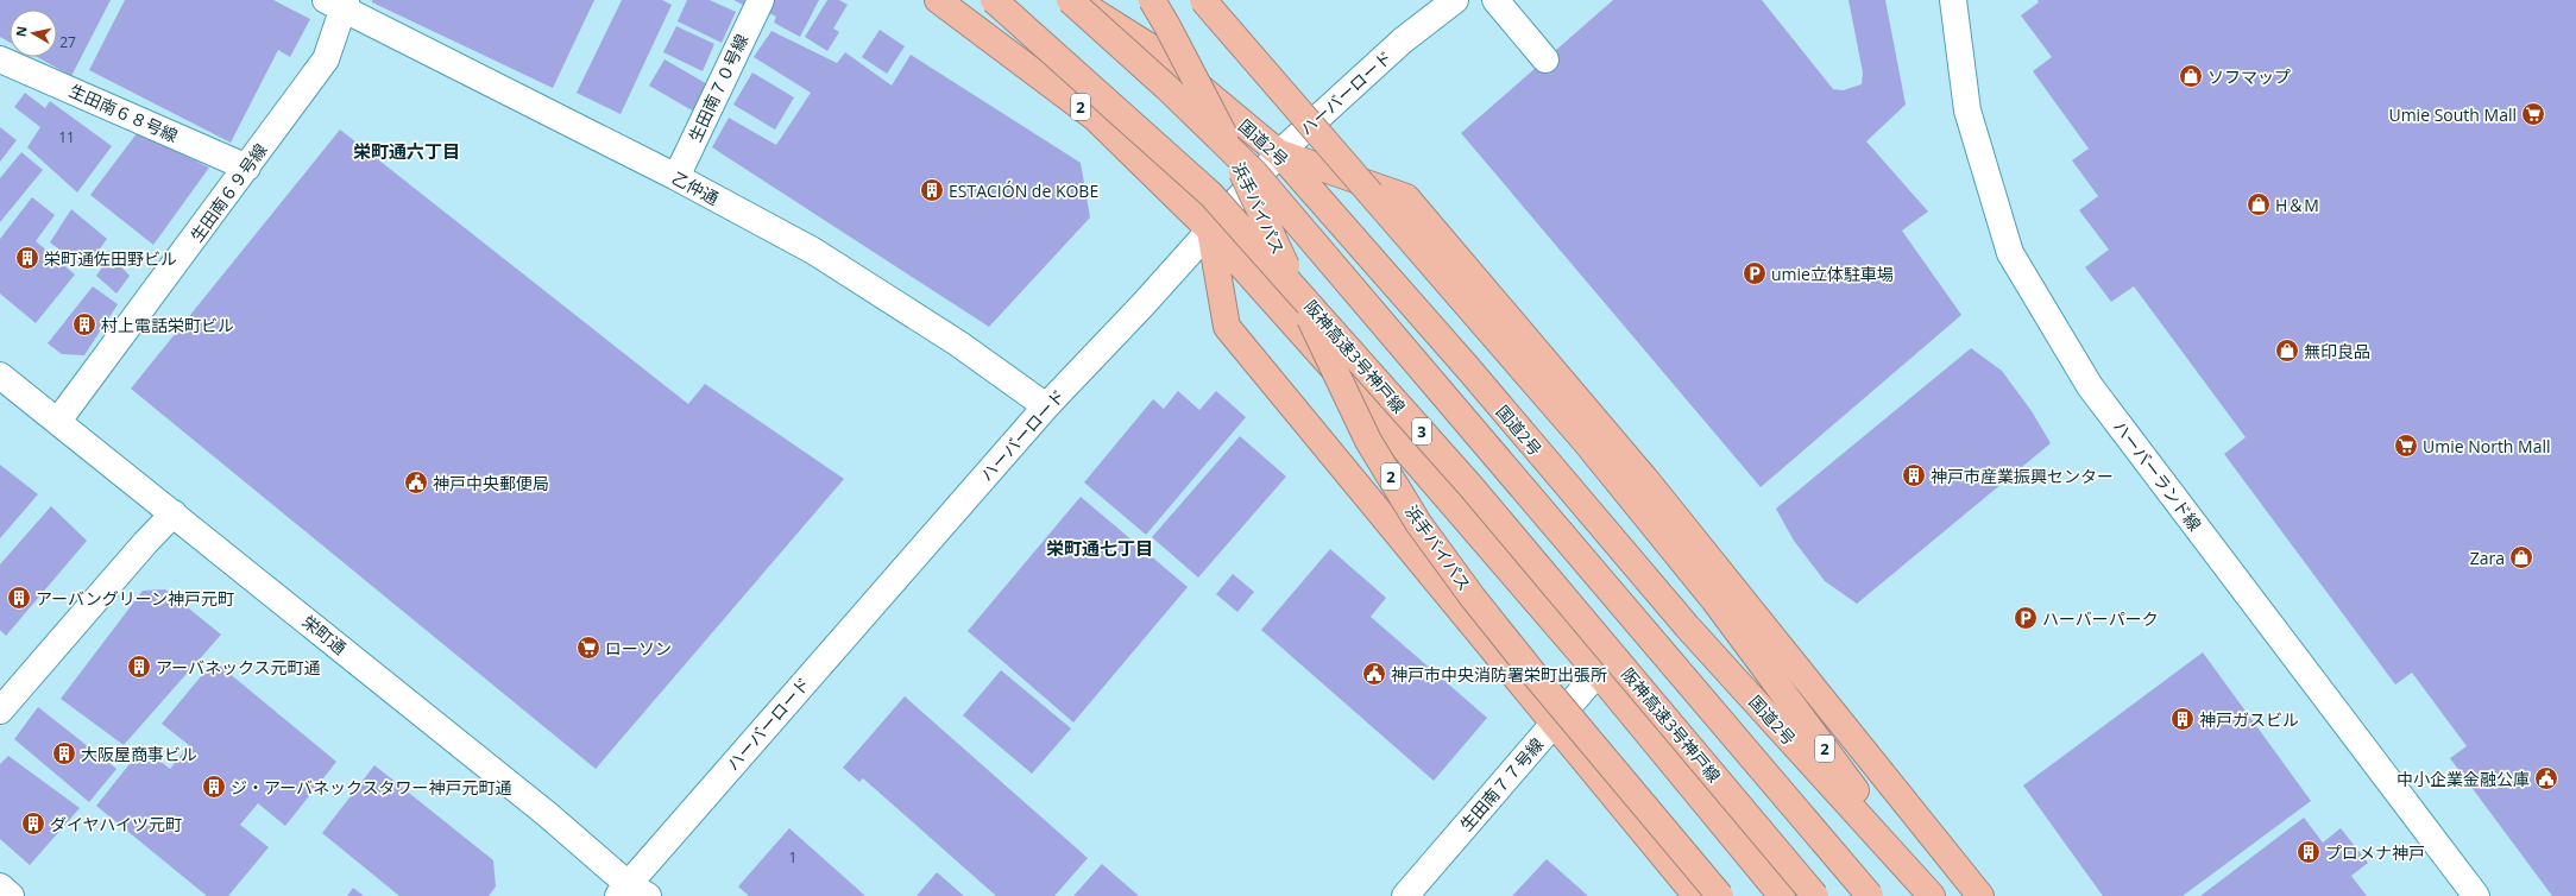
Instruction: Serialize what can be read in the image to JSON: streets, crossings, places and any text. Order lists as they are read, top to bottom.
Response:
{
  "streets": {
    "highway": [
      "2",
      "国道2号",
      "浜手バイパス",
      "阪神高速3号神戸線",
      "3"
    ],
    "street": [
      "生田南７０号線",
      "ハーバーロード",
      "生田南６８号線",
      "乙仲通",
      "生田南６９号線",
      "ハーバーランド線",
      "栄町通",
      "生田南７７号線"
    ]
  },
  "crossings": [
    ["生田南７０号線", "乙仲通"],
    ["ハーバーロード", "2"],
    ["ハーバーロード", "国道2号"],
    ["ハーバーロード", "乙仲通"],
    ["ハーバーロード", "栄町通"],
    ["2", "国道2号"],
    ["2", "生田南７７号線"],
    ["生田南６８号線", "生田南６９号線"],
    ["乙仲通", "生田南６９号線"],
    ["生田南６９号線", "栄町通"]
  ],
  "districts": ["栄町通六丁目", "栄町通七丁目"],
  "places": {
    "shop": [
      "ソフマップ",
      "H＆M",
      "無印良品",
      "Zara"
    ],
    "supermarket": ["Umie South Mall", "Umie North Mall", "ローソン"],
    "building": [
      "ESTACIÓN de KOBE",
      "栄町通佐田野ビル",
      "村上電話栄町ビル",
      "神戸市産業振興センター",
      "アーバングリーン神戸元町",
      "アーバネックス元町通",
      "神戸ガスビル",
      "大阪屋商事ビル",
      "ジ・アーバネックスタワー神戸元町通",
      "ダイヤハイツ元町",
      "プロメナ神戸"
    ],
    "parking": ["umie立体駐車場", "ハーバーパーク"],
    "public building": ["神戸中央郵便局", "神戸市中央消防署栄町出張所", "中小企業金融公庫"]
  },
  "house_numbers": ["27", "11", "1"],
  "north": "left"
}
